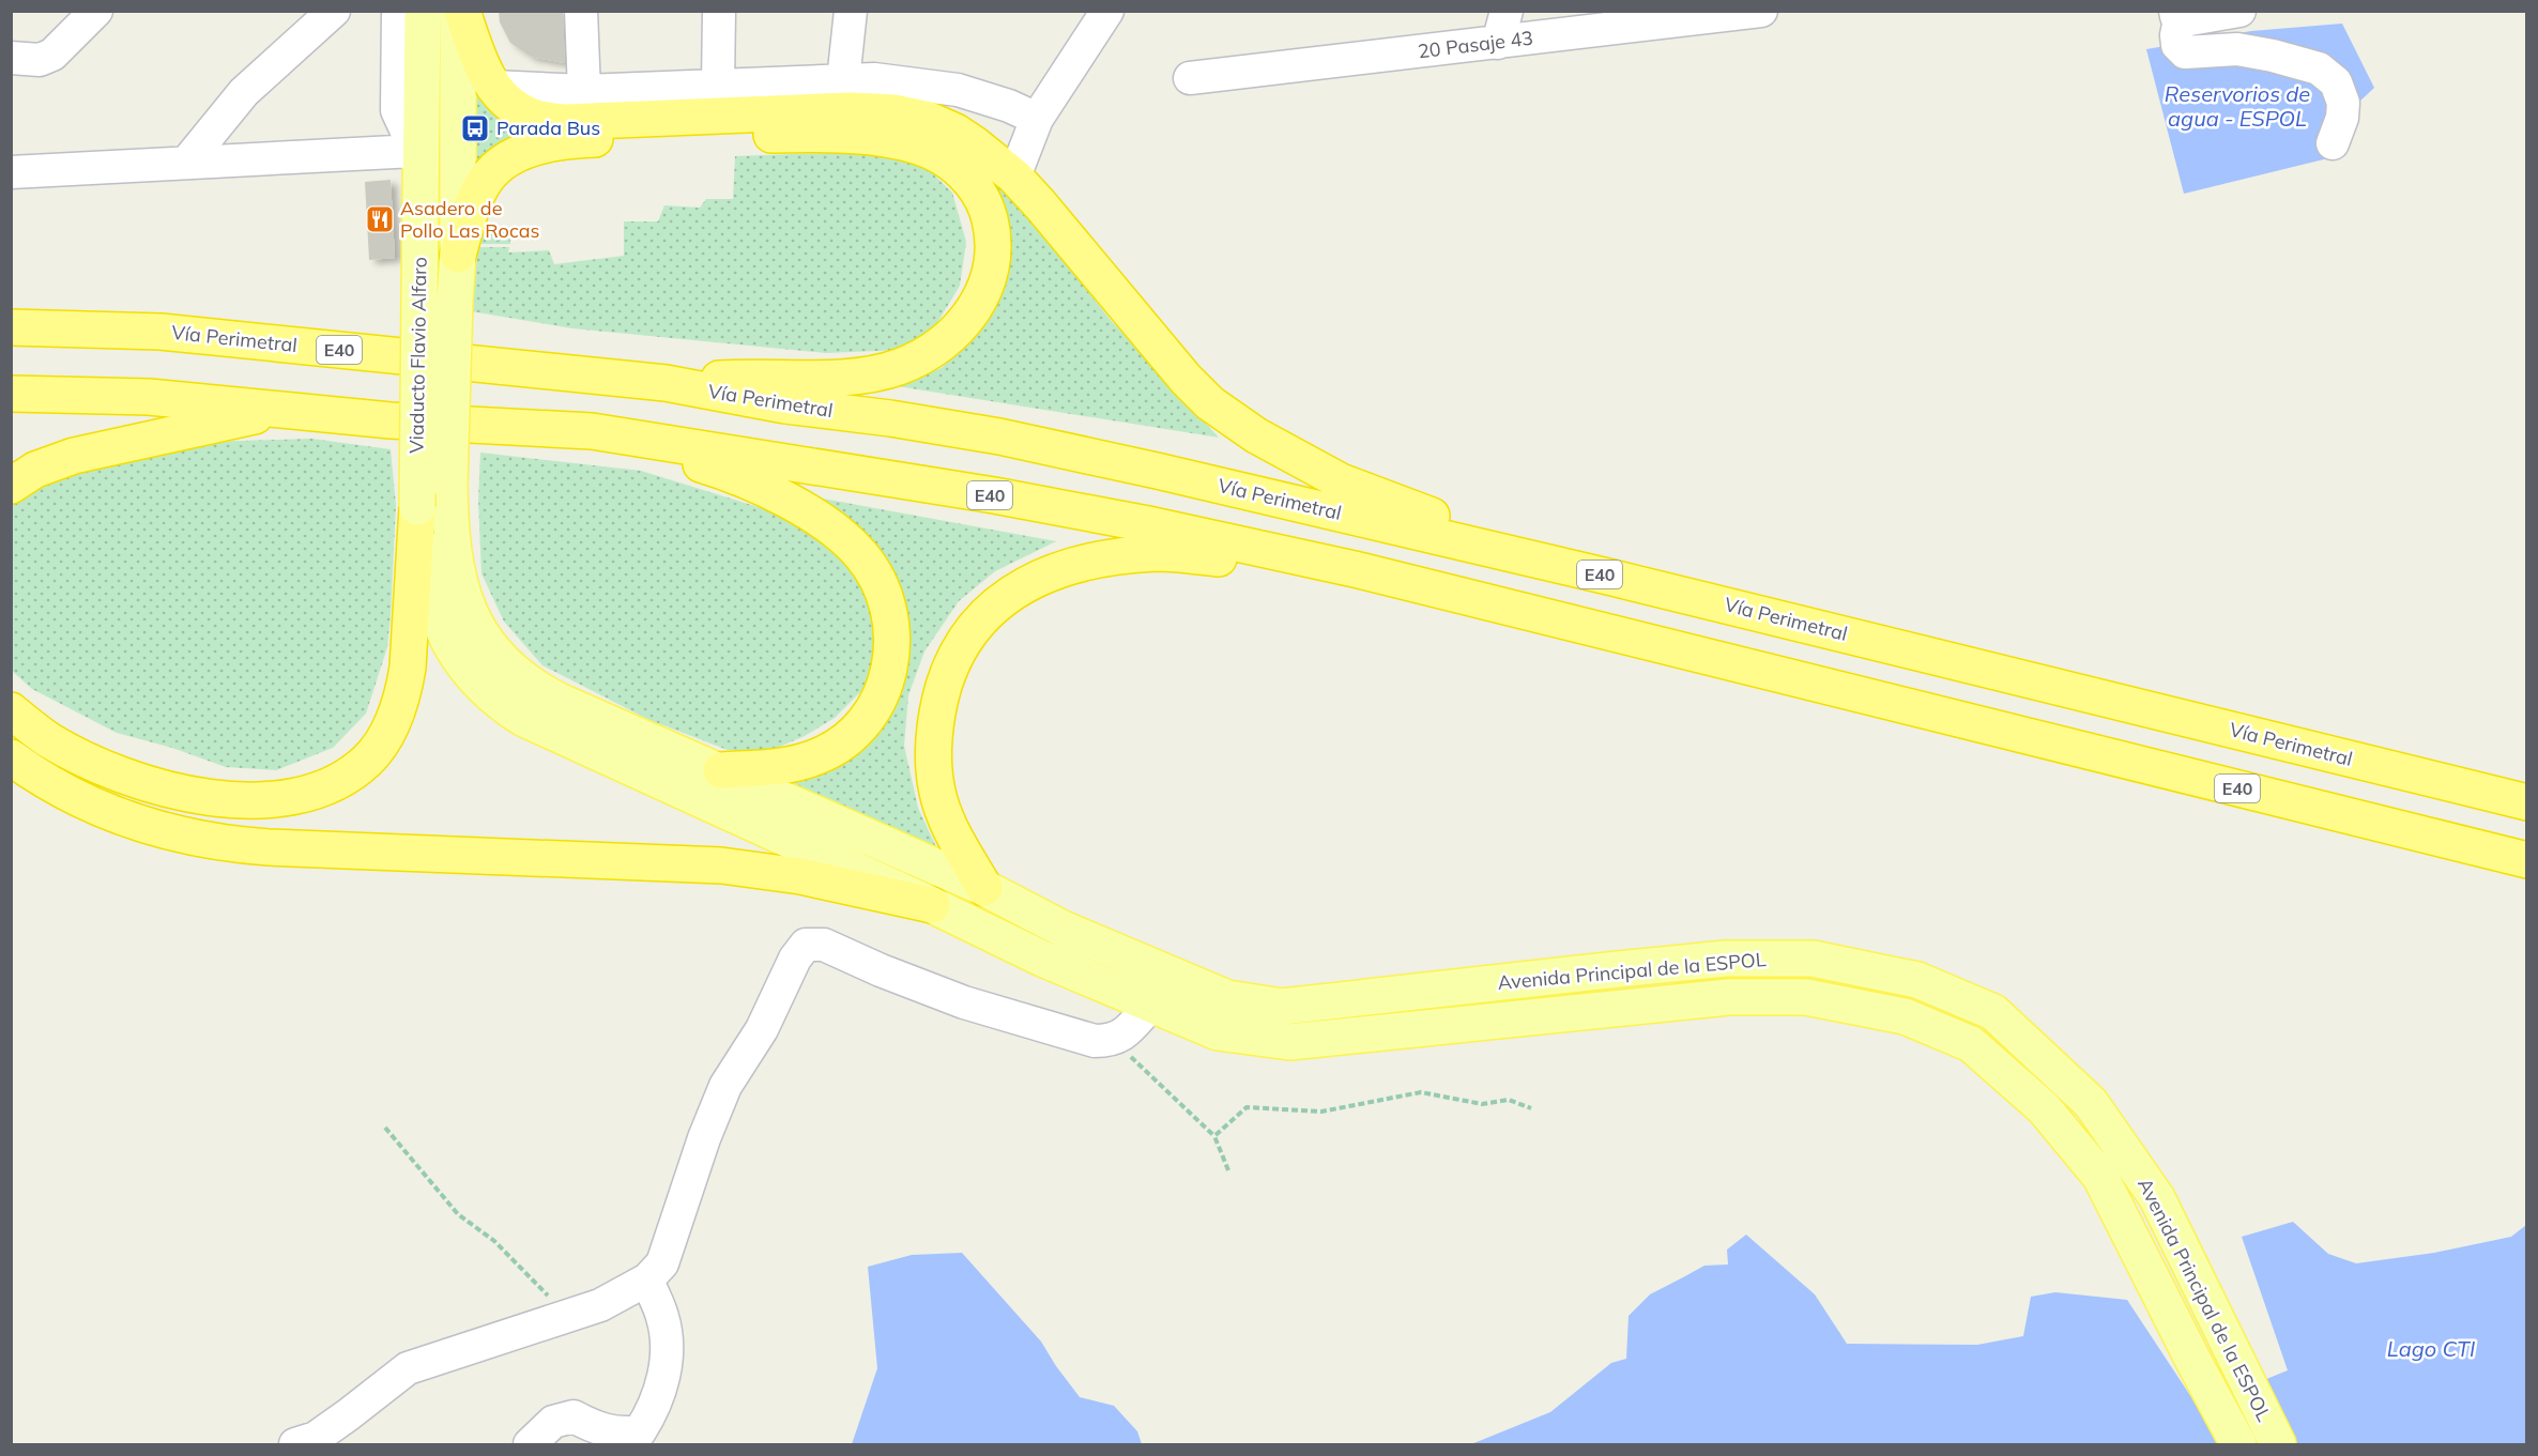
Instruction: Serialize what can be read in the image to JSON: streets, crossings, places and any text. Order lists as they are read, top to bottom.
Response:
{
  "streets": {
    "highway": ["Vía Perimetral", "E40"],
    "main road": ["Viaducto Flavio Alfaro", "Avenida Principal de la ESPOL"],
    "street": ["20 Pasaje 43"]
  },
  "crossings": [
    ["Viaducto Flavio Alfaro", "Avenida Principal de la ESPOL"]
  ],
  "water": ["Reservorios de agua - ESPOL", "Lago CTI"],
  "places": {
    "bus stop": ["Parada Bus"],
    "restaurant": ["Asadero de Pollo Las Rocas"]
  }
}
